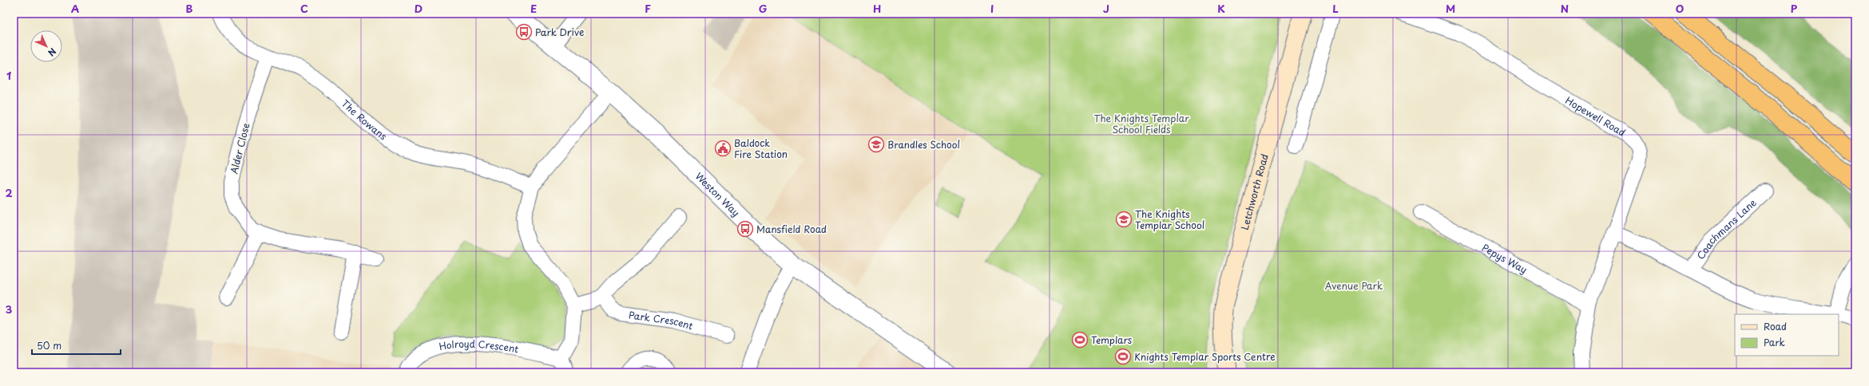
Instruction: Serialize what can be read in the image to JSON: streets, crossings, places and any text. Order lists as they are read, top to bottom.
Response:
{
  "streets": {
    "main road": ["Letchworth Road"],
    "street": [
      "Hopewell Road",
      "The Rowans",
      "Alder Close",
      "Weston Way",
      "Coachmans Lane",
      "Pepys Way",
      "Park Crescent",
      "Holroyd Crescent"
    ]
  },
  "crossings": [
    ["Hopewell Road", "Coachmans Lane"],
    ["Hopewell Road", "Pepys Way"],
    ["The Rowans", "Alder Close"]
  ],
  "parks": ["The Knights Templar School Fields", "Avenue Park"],
  "places": {
    "bus stop": ["Park Drive", "Mansfield Road"],
    "school or university": ["Brandles School", "The Knights Templar School"],
    "public building": ["Baldock Fire Station"],
    "sports": ["Templars", "Knights Templar Sports Centre"]
  },
  "legend": ["Road", "Park"],
  "scale_bar": "50 m",
  "north": "bottom right",
  "grid": {
    "columns": [
      "A",
      "B",
      "C",
      "D",
      "E",
      "F",
      "G",
      "H",
      "I",
      "J",
      "K",
      "L",
      "M",
      "N",
      "O",
      "P"
    ],
    "rows": ["1", "2", "3"]
  }
}
